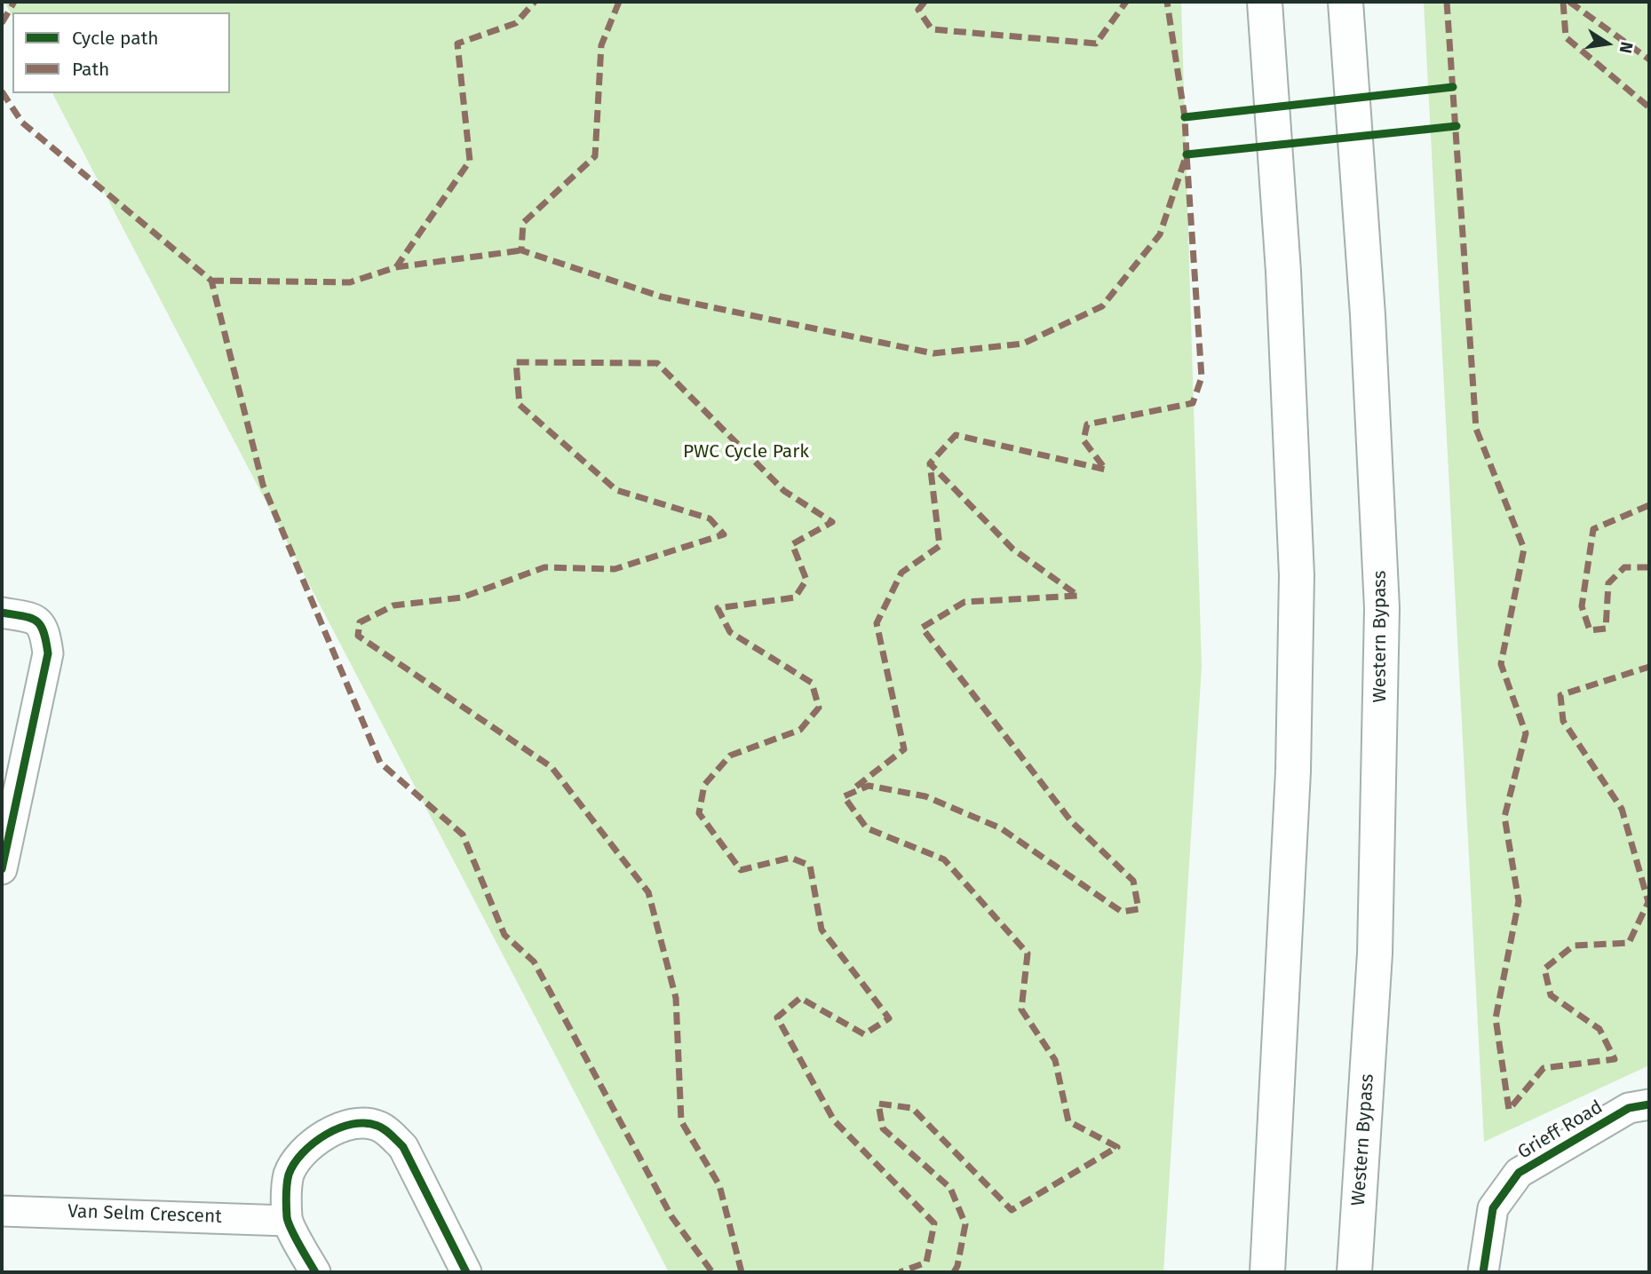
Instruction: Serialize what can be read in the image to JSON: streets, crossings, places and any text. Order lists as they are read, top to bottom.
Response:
{
  "streets": {
    "highway": ["Western Bypass"],
    "street": ["Grieff Road", "Van Selm Crescent"]
  },
  "parks": ["PWC Cycle Park"],
  "legend": ["Cycle path", "Path"],
  "north": "right"
}
